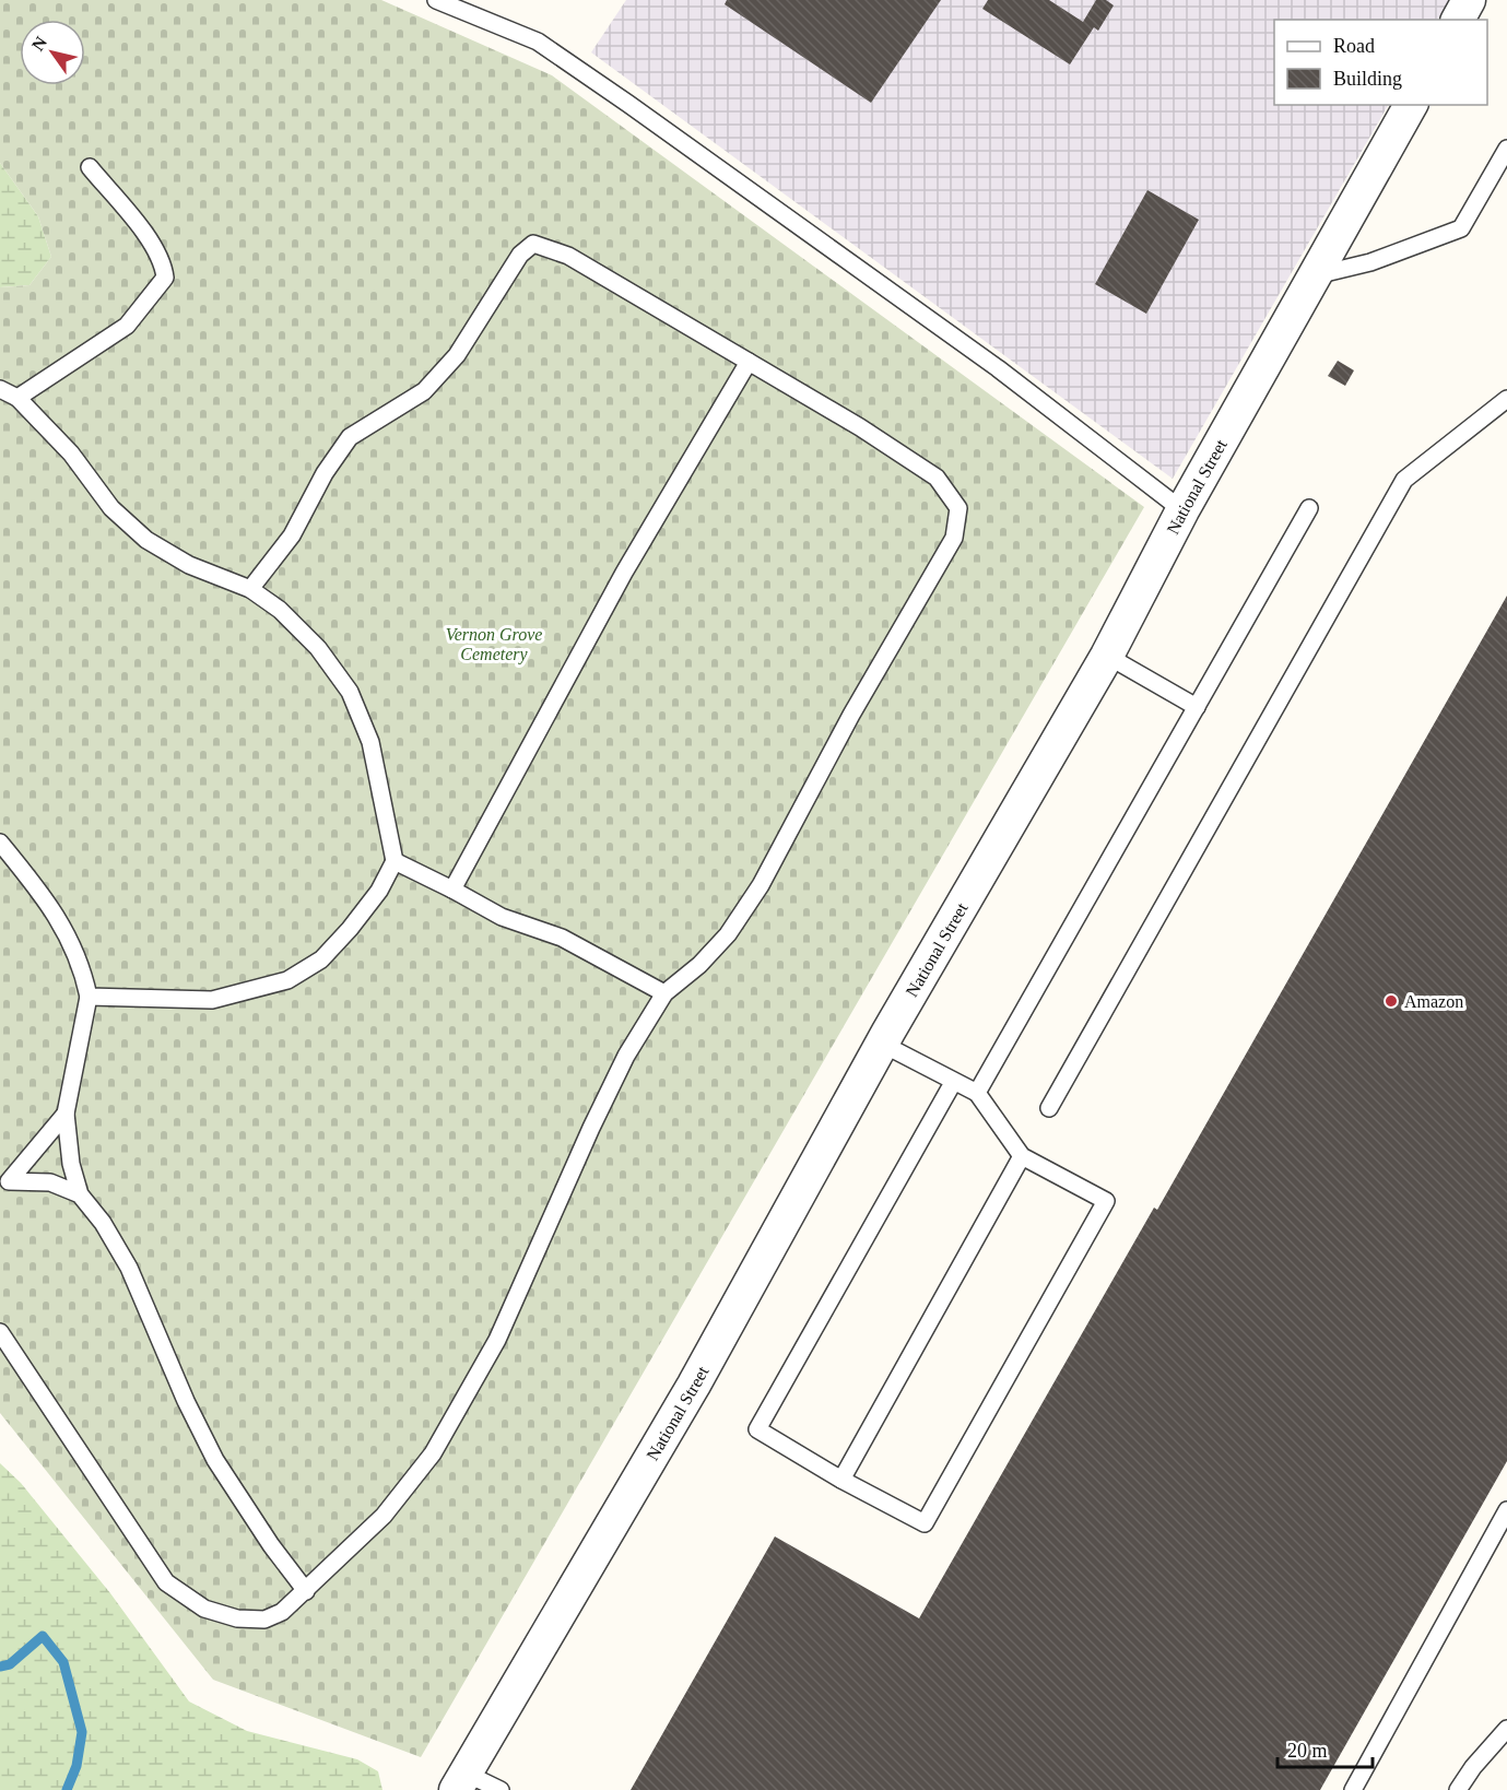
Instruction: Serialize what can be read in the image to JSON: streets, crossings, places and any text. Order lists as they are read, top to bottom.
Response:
{
  "streets": {
    "street": ["National Street"]
  },
  "parks": ["Vernon Grove Cemetery"],
  "places": ["Amazon"],
  "legend": ["Road", "Building"],
  "scale_bar": "20 m",
  "north": "top left"
}
